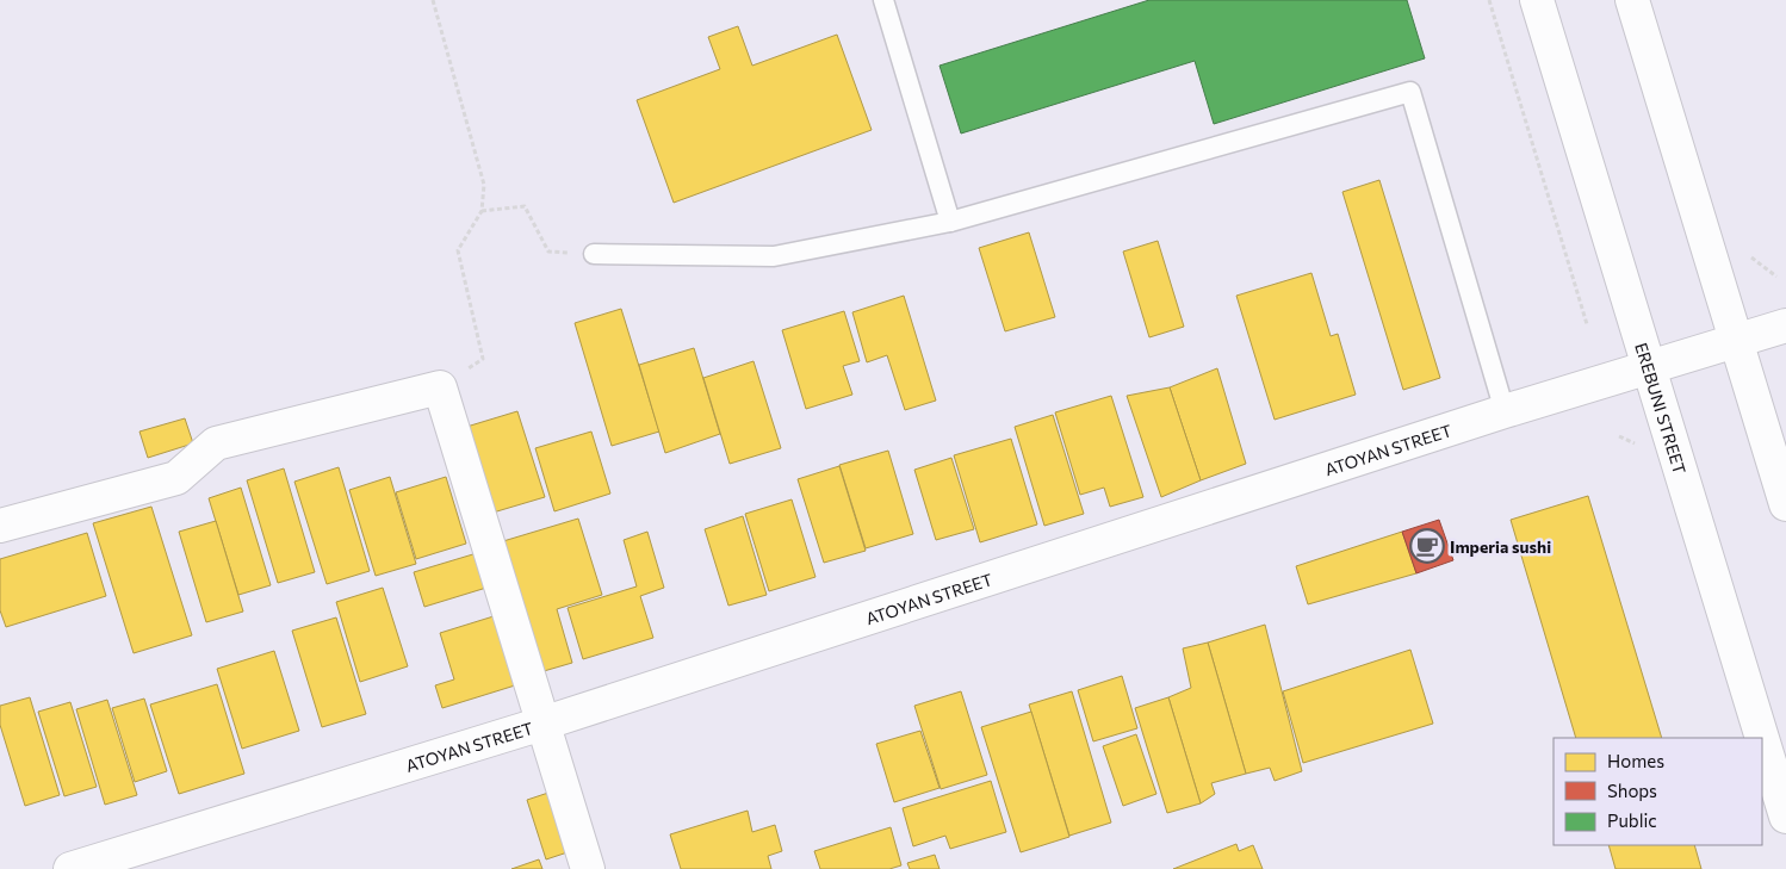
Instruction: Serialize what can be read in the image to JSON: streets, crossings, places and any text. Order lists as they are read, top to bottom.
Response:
{
  "streets": {
    "main road": ["EREBUNI STREET", "ATOYAN STREET"]
  },
  "crossings": [
    ["EREBUNI STREET", "ATOYAN STREET"]
  ],
  "places": {
    "cafe": ["Imperia sushi"]
  },
  "legend": ["Homes", "Shops", "Public"]
}
